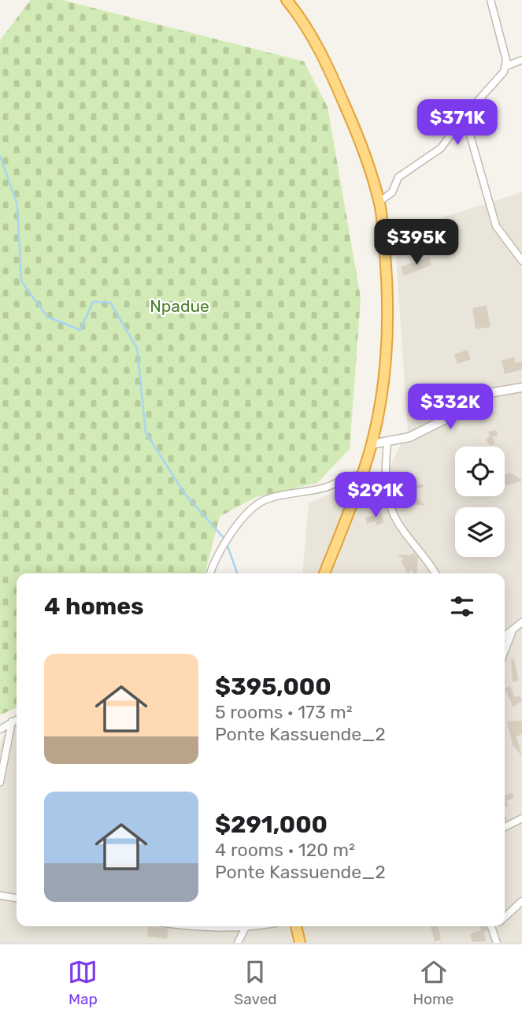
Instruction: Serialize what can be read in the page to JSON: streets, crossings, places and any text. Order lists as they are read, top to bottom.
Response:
{
  "parks": ["Npadue"],
  "page": {
    "price": [
      "$371K",
      "$395K",
      "$332K",
      "$291K"
    ],
    "heading": "4 homes",
    "list": [
      {
        "name": "$395,000",
        "note": "5 rooms · 173 m² · Ponte Kassuende_2"
      },
      {
        "name": "$291,000",
        "note": "4 rooms · 120 m² · Ponte Kassuende_2"
      }
    ],
    "tabs": ["Map", "Saved", "Home"]
  }
}
